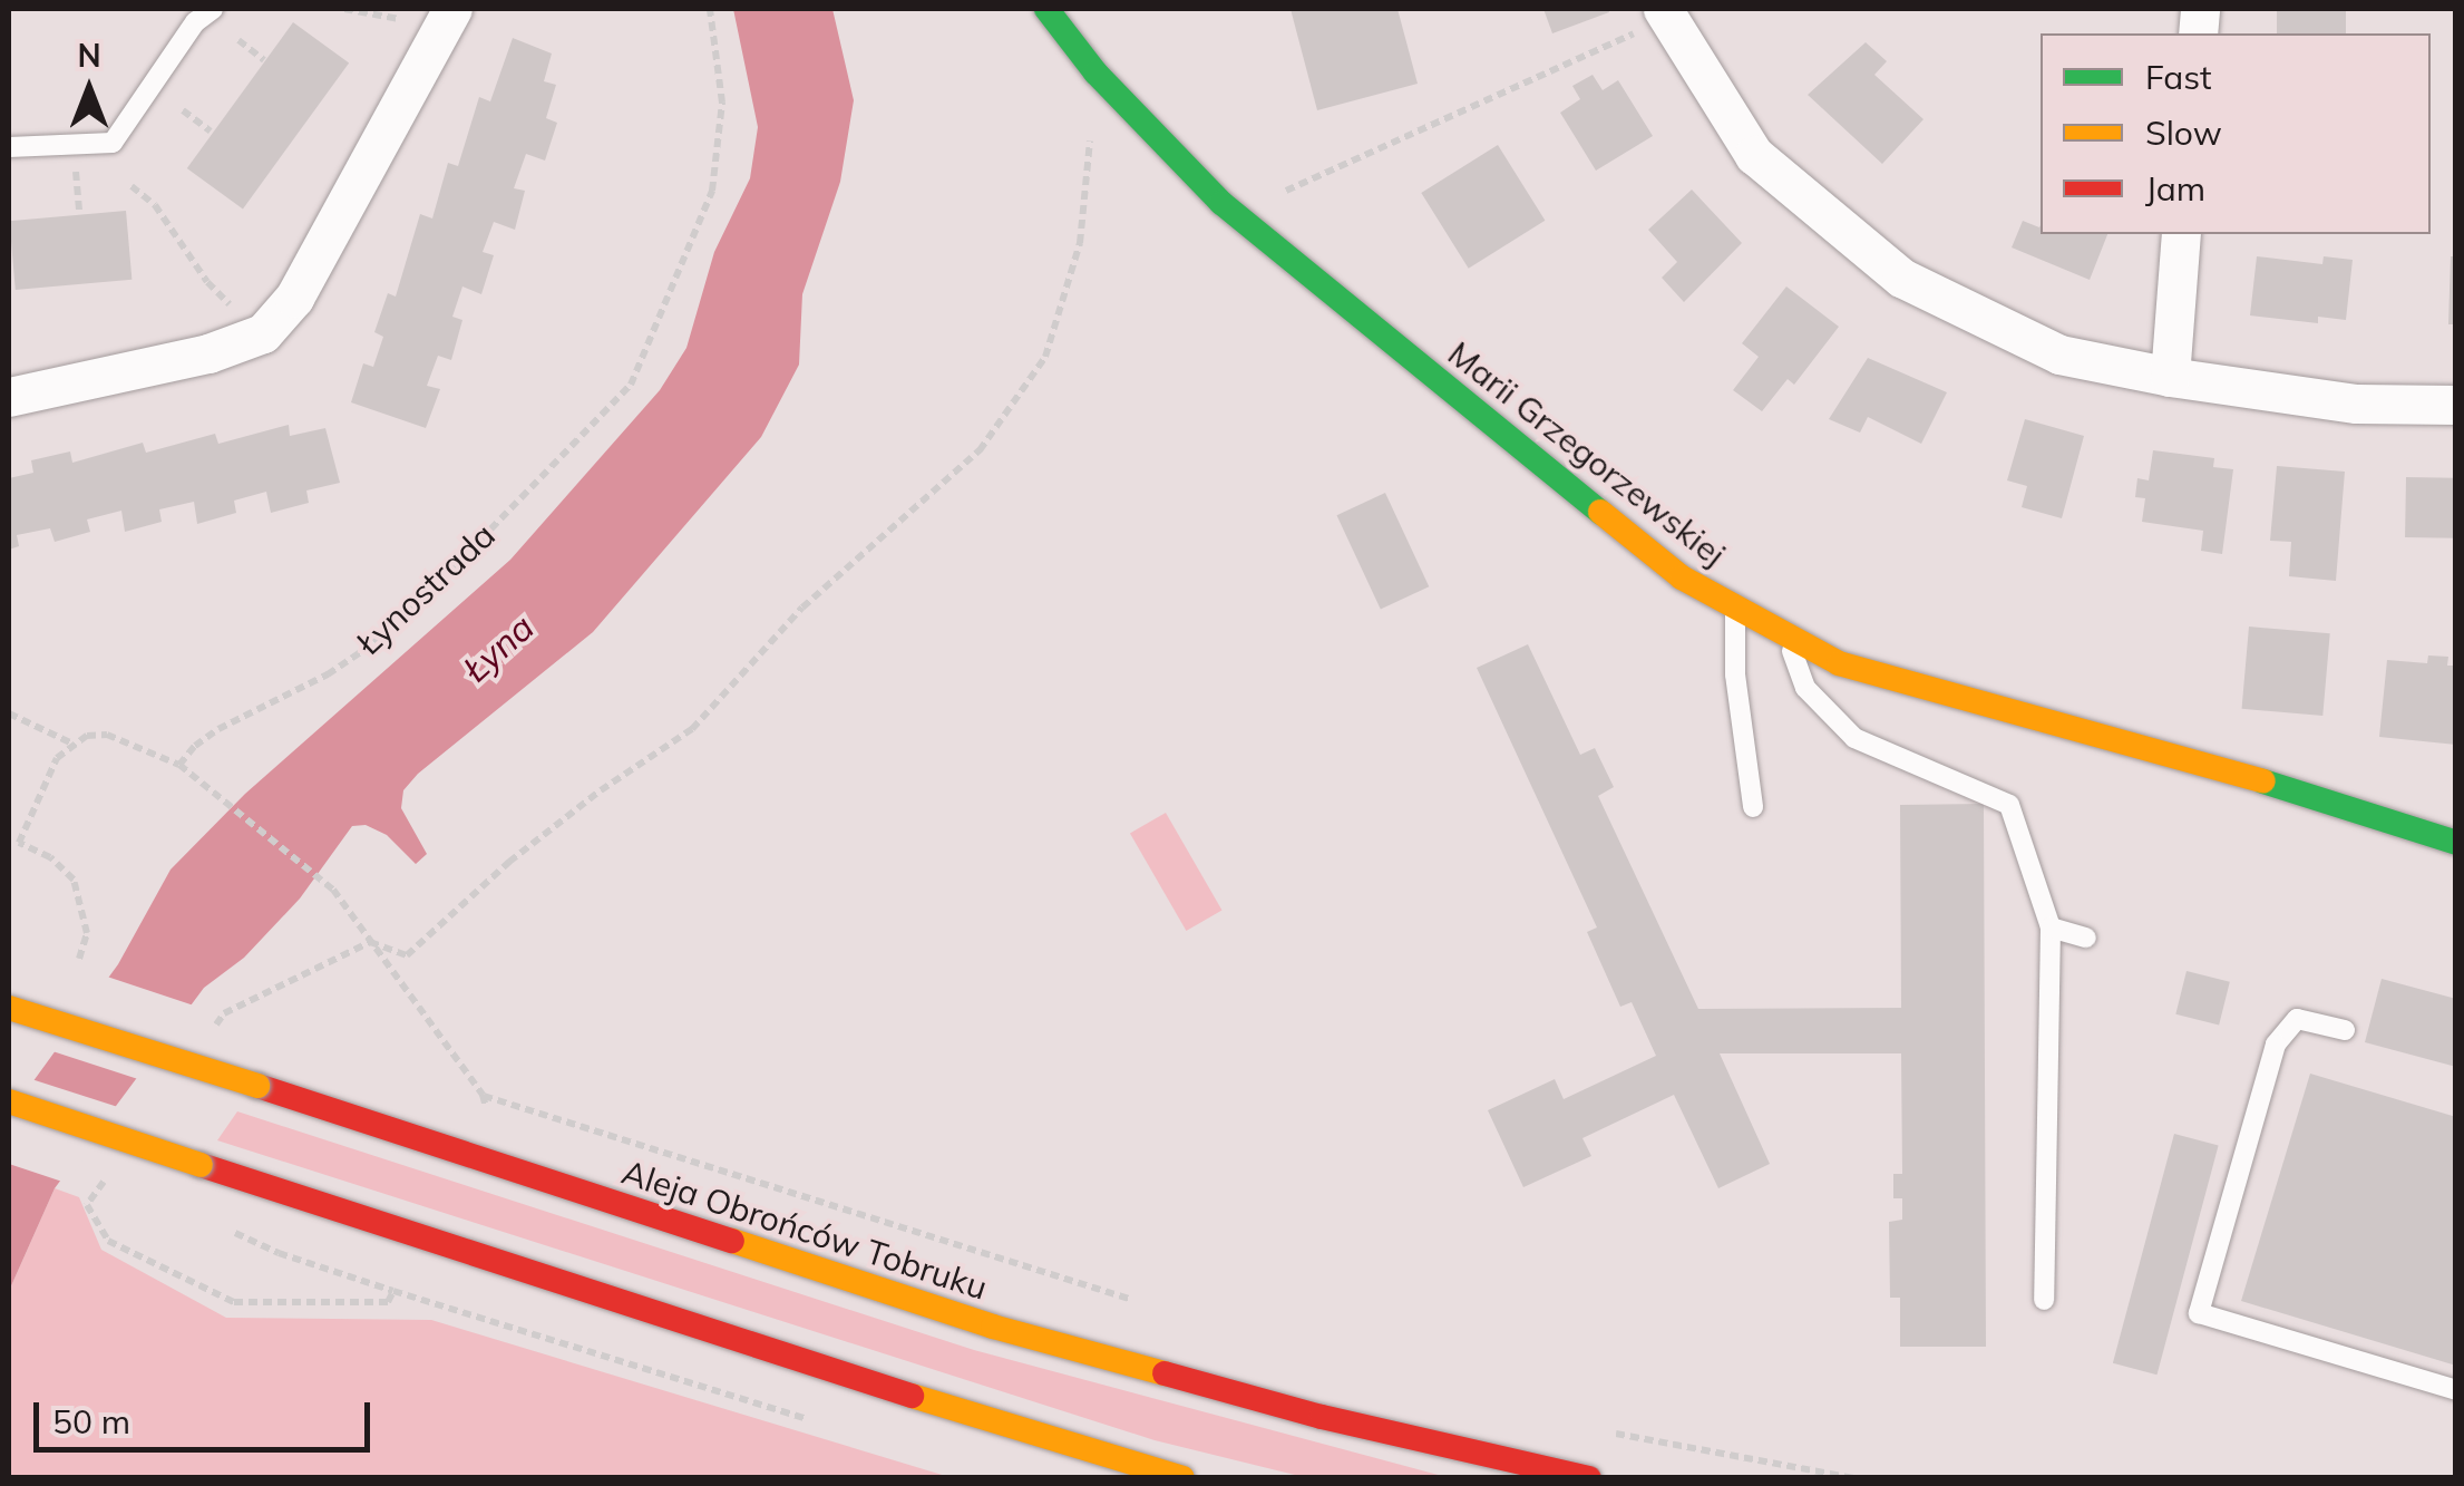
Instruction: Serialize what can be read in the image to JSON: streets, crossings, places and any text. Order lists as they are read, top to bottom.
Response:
{
  "streets": {
    "main road": ["Marii Grzegorzewskiej", "Aleja Obrońców Tobruku"],
    "path": ["Łynostrada"]
  },
  "water": ["Łyna"],
  "legend": ["Fast", "Slow", "Jam"],
  "scale_bar": "50 m",
  "north": "top"
}
